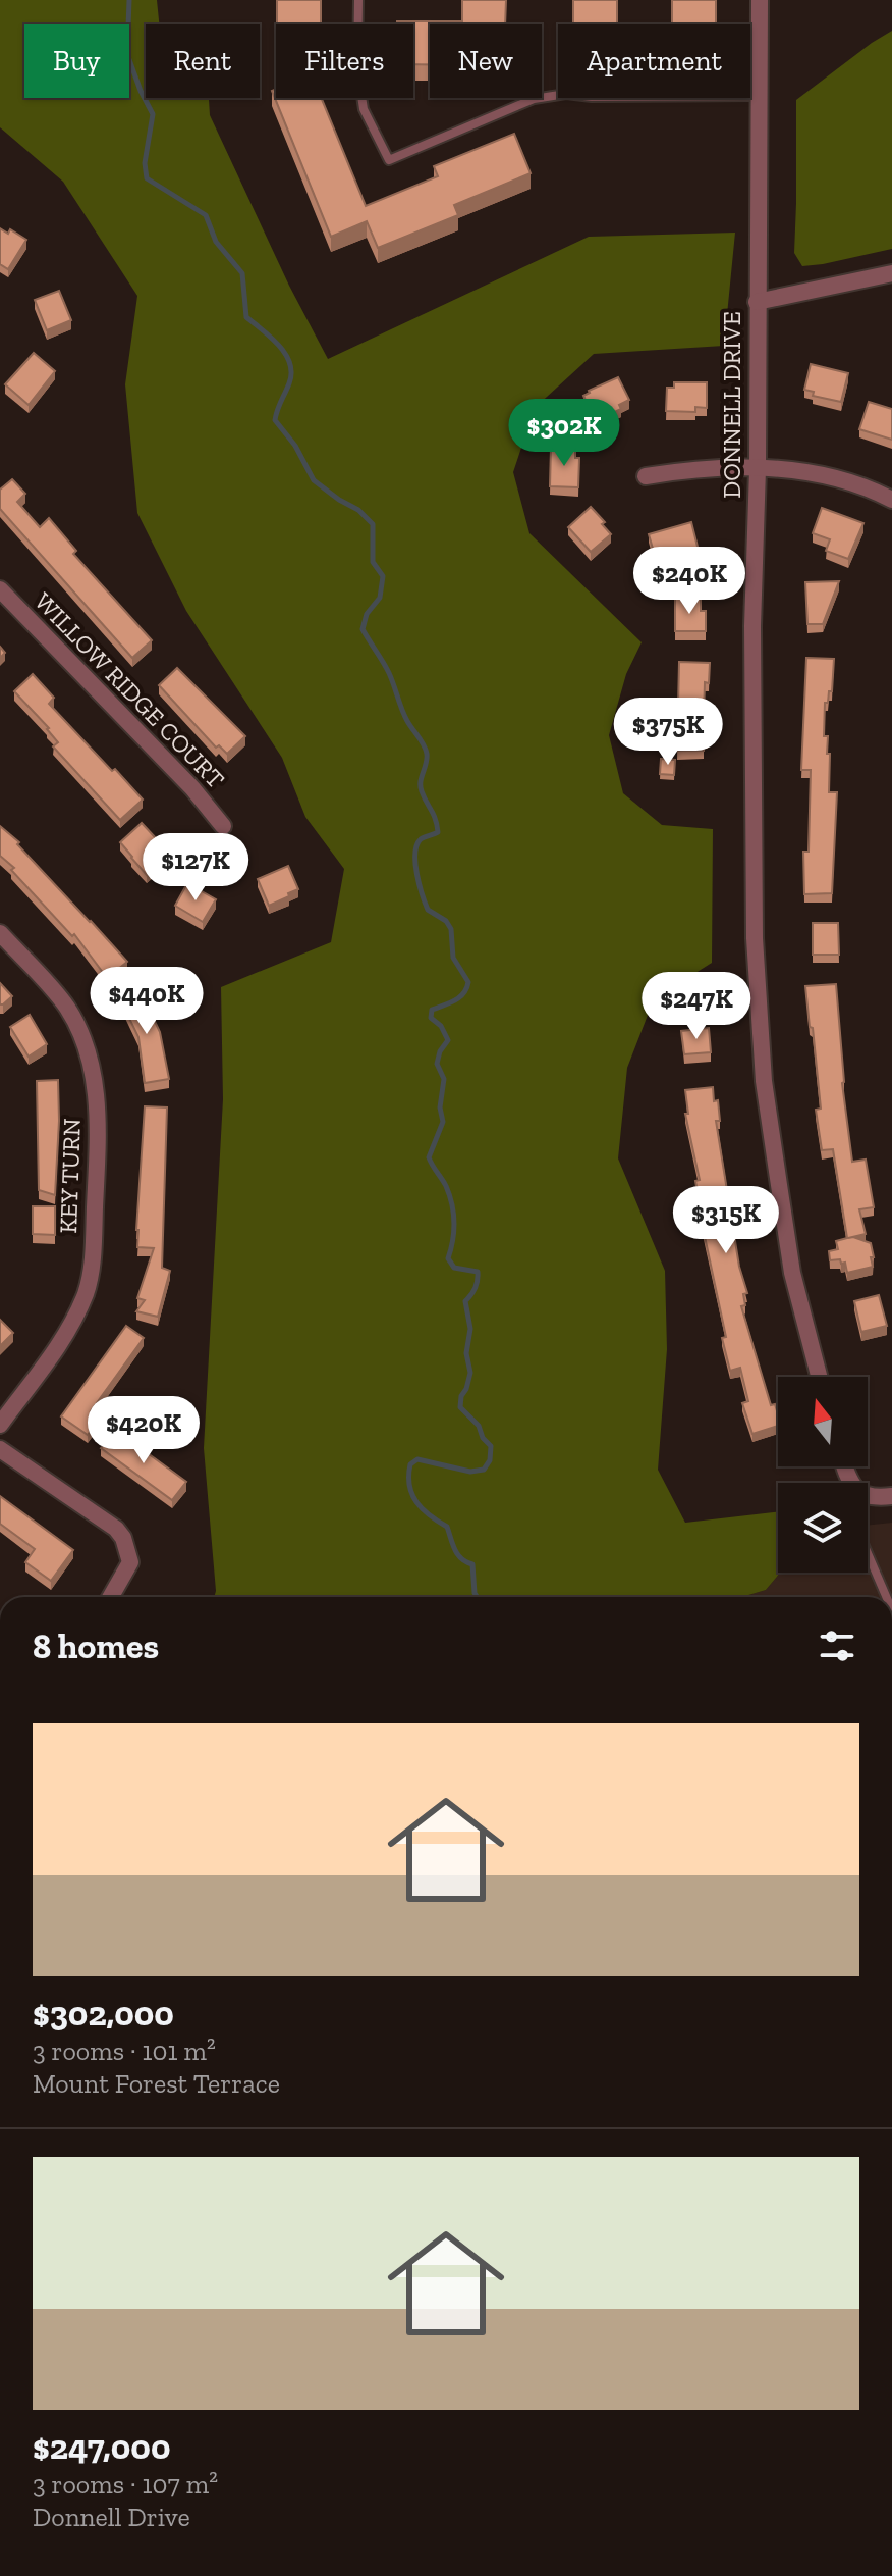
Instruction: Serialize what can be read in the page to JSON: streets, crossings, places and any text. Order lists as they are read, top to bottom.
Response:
{
  "streets": {
    "street": ["DONNELL DRIVE", "WILLOW RIDGE COURT", "KEY TURN"]
  },
  "north": "top",
  "page": {
    "chip": [
      "Buy",
      "Rent",
      "Filters",
      "New",
      "Apartment"
    ],
    "price": [
      "$302K",
      "$240K",
      "$375K",
      "$127K",
      "$440K",
      "$247K",
      "$315K",
      "$420K"
    ],
    "heading": "8 homes",
    "list": [
      {
        "name": "$302,000",
        "note": "3 rooms · 101 m² · Mount Forest Terrace"
      },
      {
        "name": "$247,000",
        "note": "3 rooms · 107 m² · Donnell Drive"
      }
    ]
  }
}
